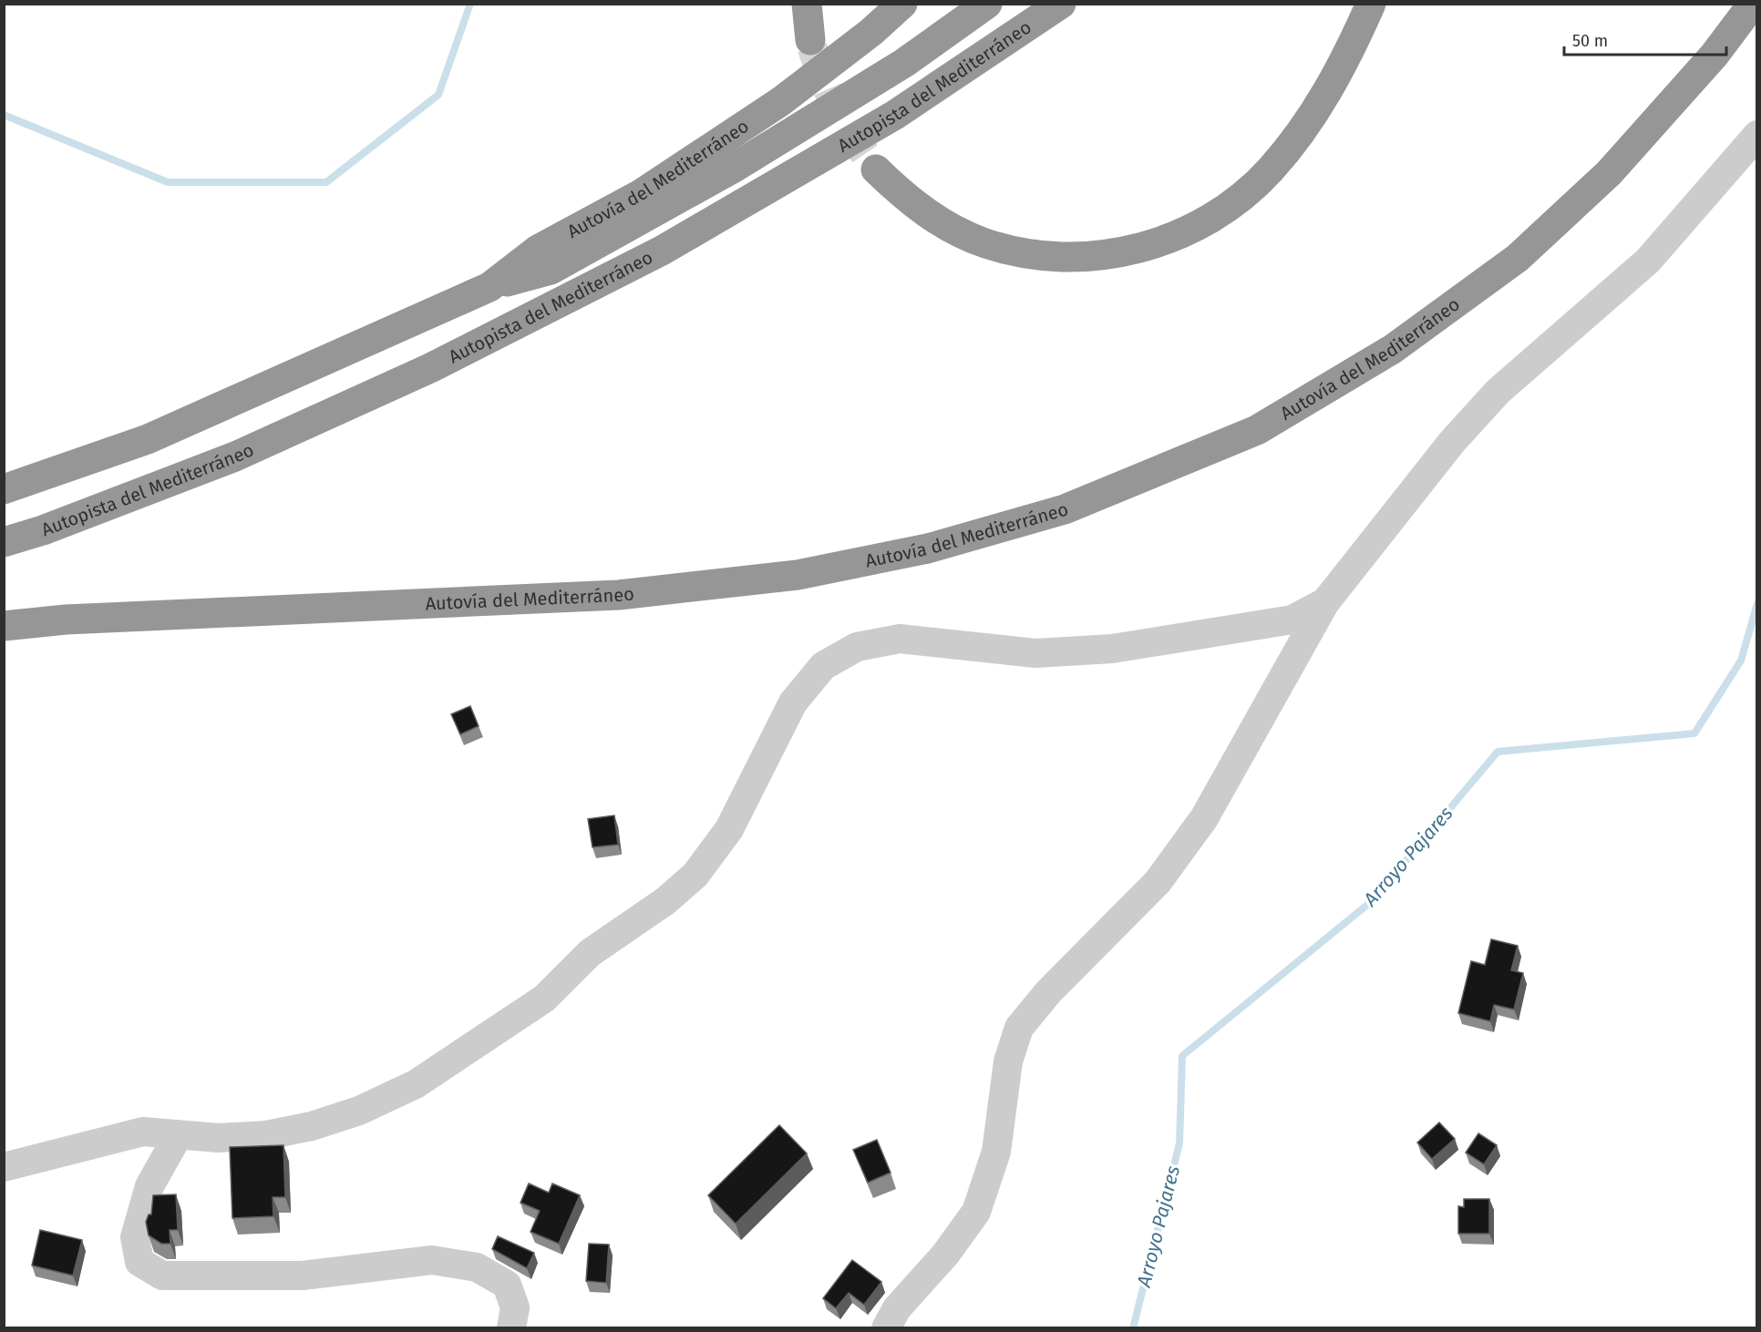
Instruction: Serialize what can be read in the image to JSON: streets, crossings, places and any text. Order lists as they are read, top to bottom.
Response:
{
  "streets": {
    "highway": ["Autopista del Mediterráneo", "Autovía del Mediterráneo"]
  },
  "crossings": [
    ["Autopista del Mediterráneo", "Autovía del Mediterráneo"]
  ],
  "water": ["Arroyo Pajares"],
  "scale_bar": "50 m"
}
